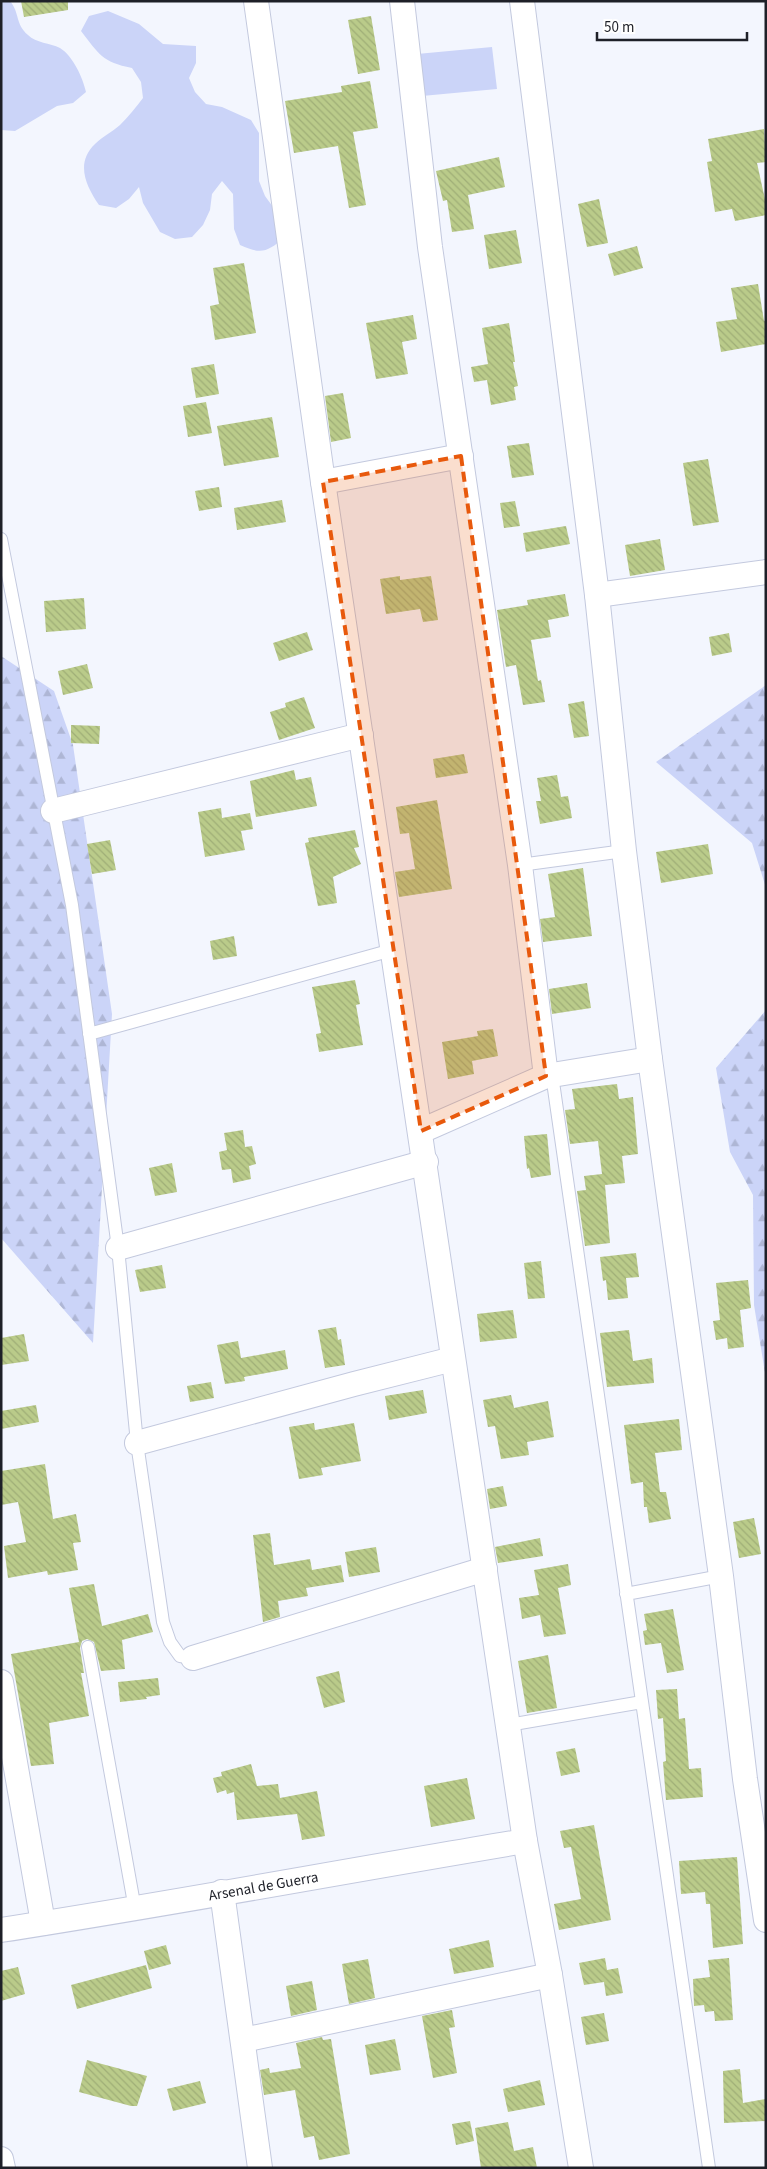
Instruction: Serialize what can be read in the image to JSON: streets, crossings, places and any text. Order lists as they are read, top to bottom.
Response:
{
  "streets": {
    "street": ["Arsenal de Guerra"]
  },
  "scale_bar": "50 m"
}
